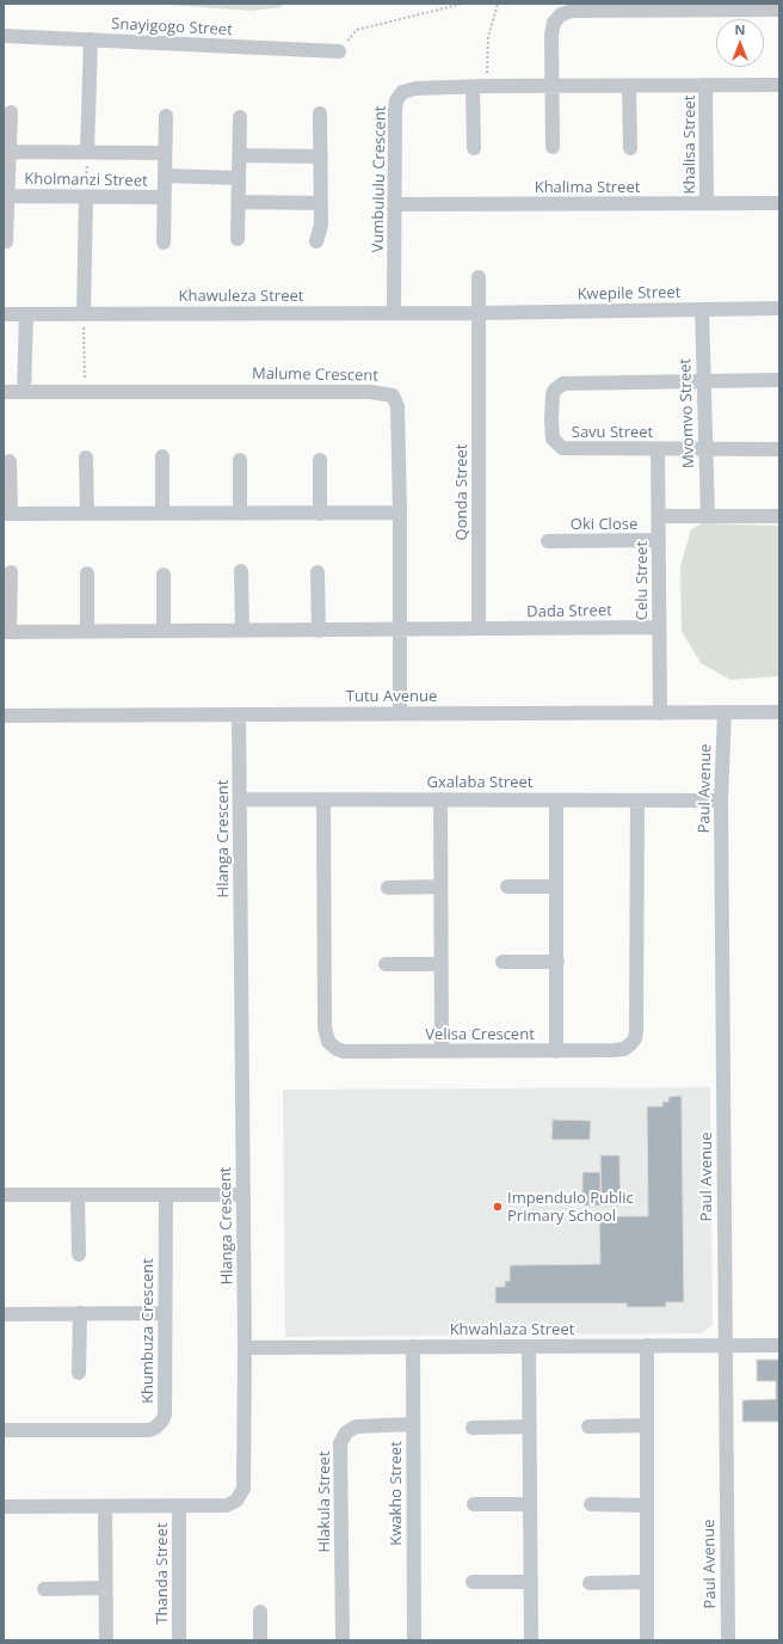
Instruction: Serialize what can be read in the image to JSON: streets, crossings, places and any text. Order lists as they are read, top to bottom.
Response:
{
  "streets": {
    "street": [
      "Snayigogo Street",
      "Khalisa Street",
      "Vumbululu Crescent",
      "Kholmanzi Street",
      "Khalima Street",
      "Kwepile Street",
      "Khawuleza Street",
      "Malume Crescent",
      "Mvomvo Street",
      "Savu Street",
      "Qonda Street",
      "Oki Close",
      "Celu Street",
      "Dada Street",
      "Tutu Avenue",
      "Gxalaba Street",
      "Paul Avenue",
      "Hlanga Crescent",
      "Velisa Crescent",
      "Khwahlaza Street",
      "Khumbuza Crescent",
      "Kwakho Street",
      "Hlakula Street",
      "Thanda Street"
    ]
  },
  "crossings": [
    ["Khalisa Street", "Vumbululu Crescent"],
    ["Khalisa Street", "Khalima Street"],
    ["Vumbululu Crescent", "Khalima Street"],
    ["Vumbululu Crescent", "Khawuleza Street"],
    ["Kwepile Street", "Khawuleza Street"],
    ["Kwepile Street", "Mvomvo Street"],
    ["Kwepile Street", "Qonda Street"],
    ["Khawuleza Street", "Qonda Street"],
    ["Malume Crescent", "Tutu Avenue"],
    ["Mvomvo Street", "Savu Street"],
    ["Savu Street", "Celu Street"],
    ["Qonda Street", "Dada Street"],
    ["Oki Close", "Celu Street"],
    ["Celu Street", "Dada Street"],
    ["Celu Street", "Tutu Avenue"],
    ["Tutu Avenue", "Paul Avenue"],
    ["Tutu Avenue", "Hlanga Crescent"],
    ["Gxalaba Street", "Paul Avenue"],
    ["Gxalaba Street", "Hlanga Crescent"],
    ["Gxalaba Street", "Velisa Crescent"],
    ["Paul Avenue", "Khwahlaza Street"],
    ["Hlanga Crescent", "Khwahlaza Street"],
    ["Hlanga Crescent", "Thanda Street"],
    ["Khwahlaza Street", "Kwakho Street"],
    ["Kwakho Street", "Hlakula Street"]
  ],
  "places": ["Impendulo Public Primary School"],
  "north": "top"
}
